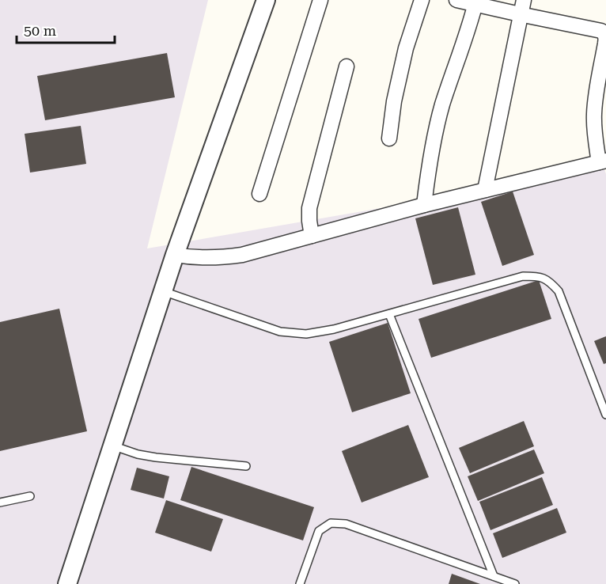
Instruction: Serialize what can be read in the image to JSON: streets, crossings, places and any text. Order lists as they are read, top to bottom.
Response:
{
  "scale_bar": "50 m"
}
